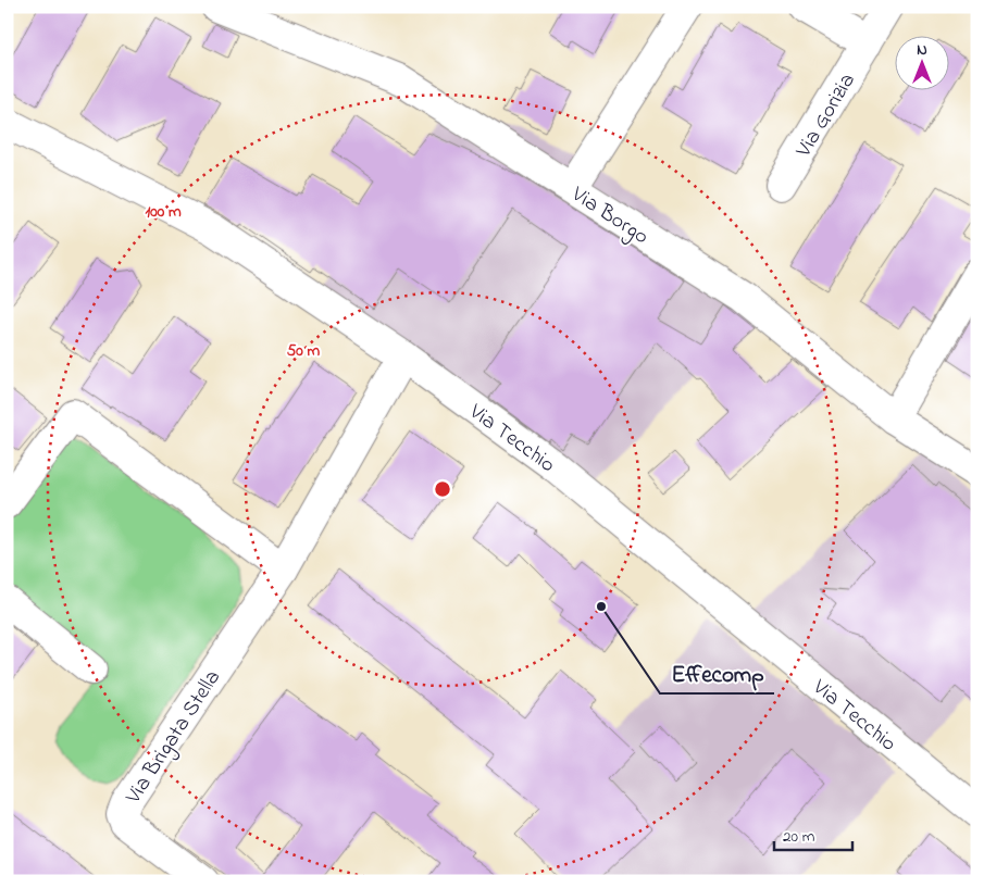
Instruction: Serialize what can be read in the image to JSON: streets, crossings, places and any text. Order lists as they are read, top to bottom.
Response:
{
  "streets": {
    "street": [
      "Via Gorizia",
      "Via Borgo",
      "Via Tecchio",
      "Via Brigata Stella"
    ]
  },
  "crossings": [
    ["Via Tecchio", "Via Brigata Stella"]
  ],
  "places": ["Effecomp"],
  "scale_bar": "20 m",
  "north": "top",
  "rings": ["100 m", "50 m"]
}
